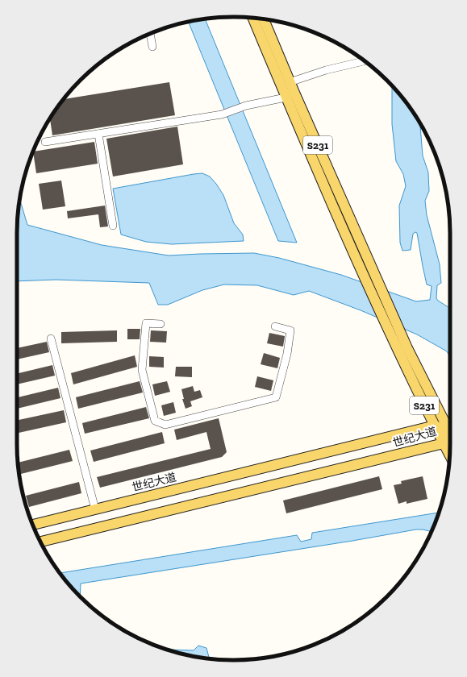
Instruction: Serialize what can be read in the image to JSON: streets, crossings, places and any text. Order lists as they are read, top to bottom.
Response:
{
  "streets": {
    "main road": ["S231", "世纪大道"]
  },
  "crossings": [
    ["S231", "世纪大道"]
  ]
}
